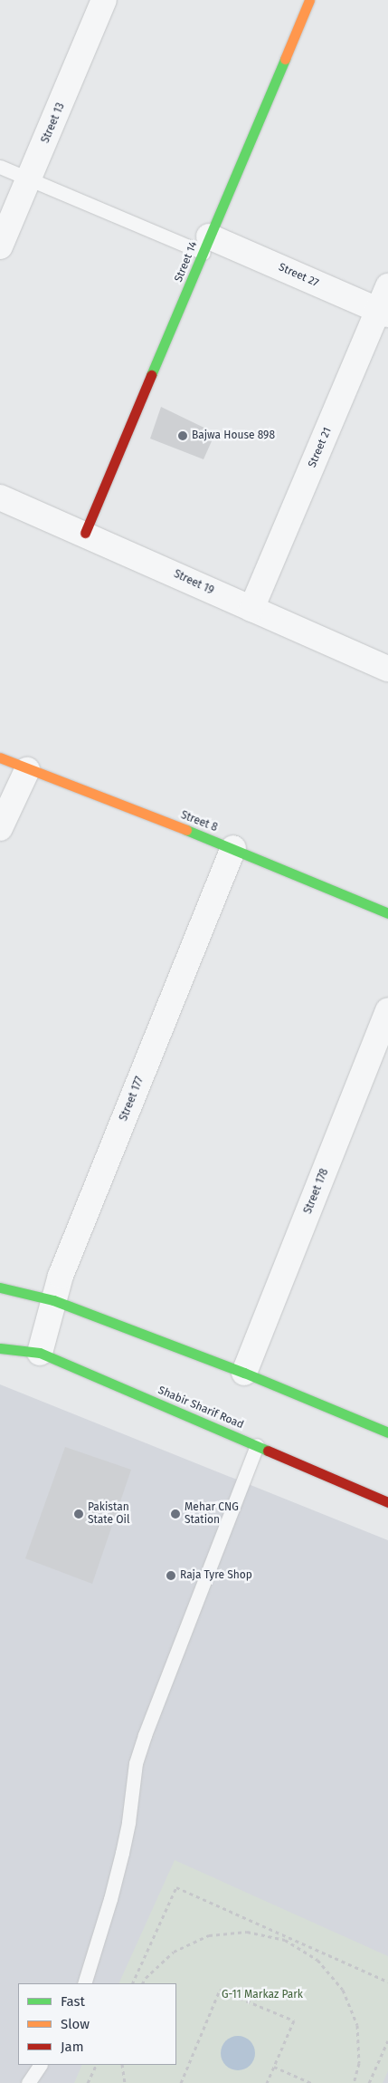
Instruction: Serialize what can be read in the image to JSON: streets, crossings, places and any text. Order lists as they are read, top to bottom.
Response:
{
  "streets": {
    "street": [
      "Street 13",
      "Street 14",
      "Street 27",
      "Street 21",
      "Street 19",
      "Street 8",
      "Street 177",
      "Street 178",
      "Shabir Sharif Road"
    ]
  },
  "crossings": [
    ["Street 14", "Street 27"],
    ["Street 14", "Street 19"],
    ["Street 27", "Street 21"],
    ["Street 21", "Street 19"],
    ["Street 8", "Street 177"],
    ["Street 177", "Shabir Sharif Road"]
  ],
  "parks": ["G-11 Markaz Park"],
  "places": [
    "Bajwa House 898",
    "Pakistan State Oil",
    "Mehar CNG Station",
    "Raja Tyre Shop"
  ],
  "legend": ["Fast", "Slow", "Jam"]
}
